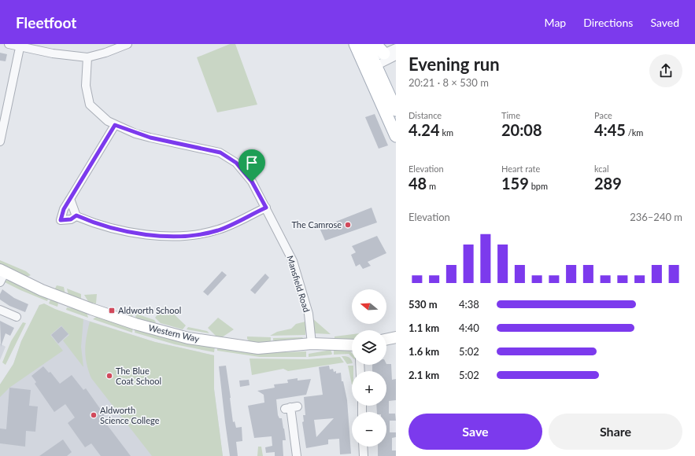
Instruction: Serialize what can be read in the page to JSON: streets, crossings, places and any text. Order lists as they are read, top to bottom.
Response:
{
  "streets": {
    "street": ["Mansfield Road", "Western Way"]
  },
  "crossings": [
    ["Mansfield Road", "Western Way"]
  ],
  "places": {
    "other": ["The Camrose", "The Blue Coat School", "Aldworth Science College"],
    "transit": ["Aldworth School"]
  },
  "north": "left",
  "page": {
    "header": "Fleetfoot",
    "nav": ["Map", "Directions", "Saved"],
    "heading": ["Evening run", "20:21 · 8 × 530 m"],
    "stats": [
      ["Distance", "4.24 km"],
      ["Time", "20:08"],
      ["Pace", "4:45 /km"],
      ["Elevation", "48 m"],
      ["Heart rate", "159 bpm"],
      ["kcal", "289"]
    ],
    "chart": ["Elevation", "236–240 m"],
    "map_buttons": ["+", "−"],
    "list": [
      {
        "name": "530 m",
        "note": "4:38"
      },
      {
        "name": "1.1 km",
        "note": "4:40"
      },
      {
        "name": "1.6 km",
        "note": "5:02"
      },
      {
        "name": "2.1 km",
        "note": "5:02"
      }
    ],
    "buttons": ["Save", "Share"]
  }
}
